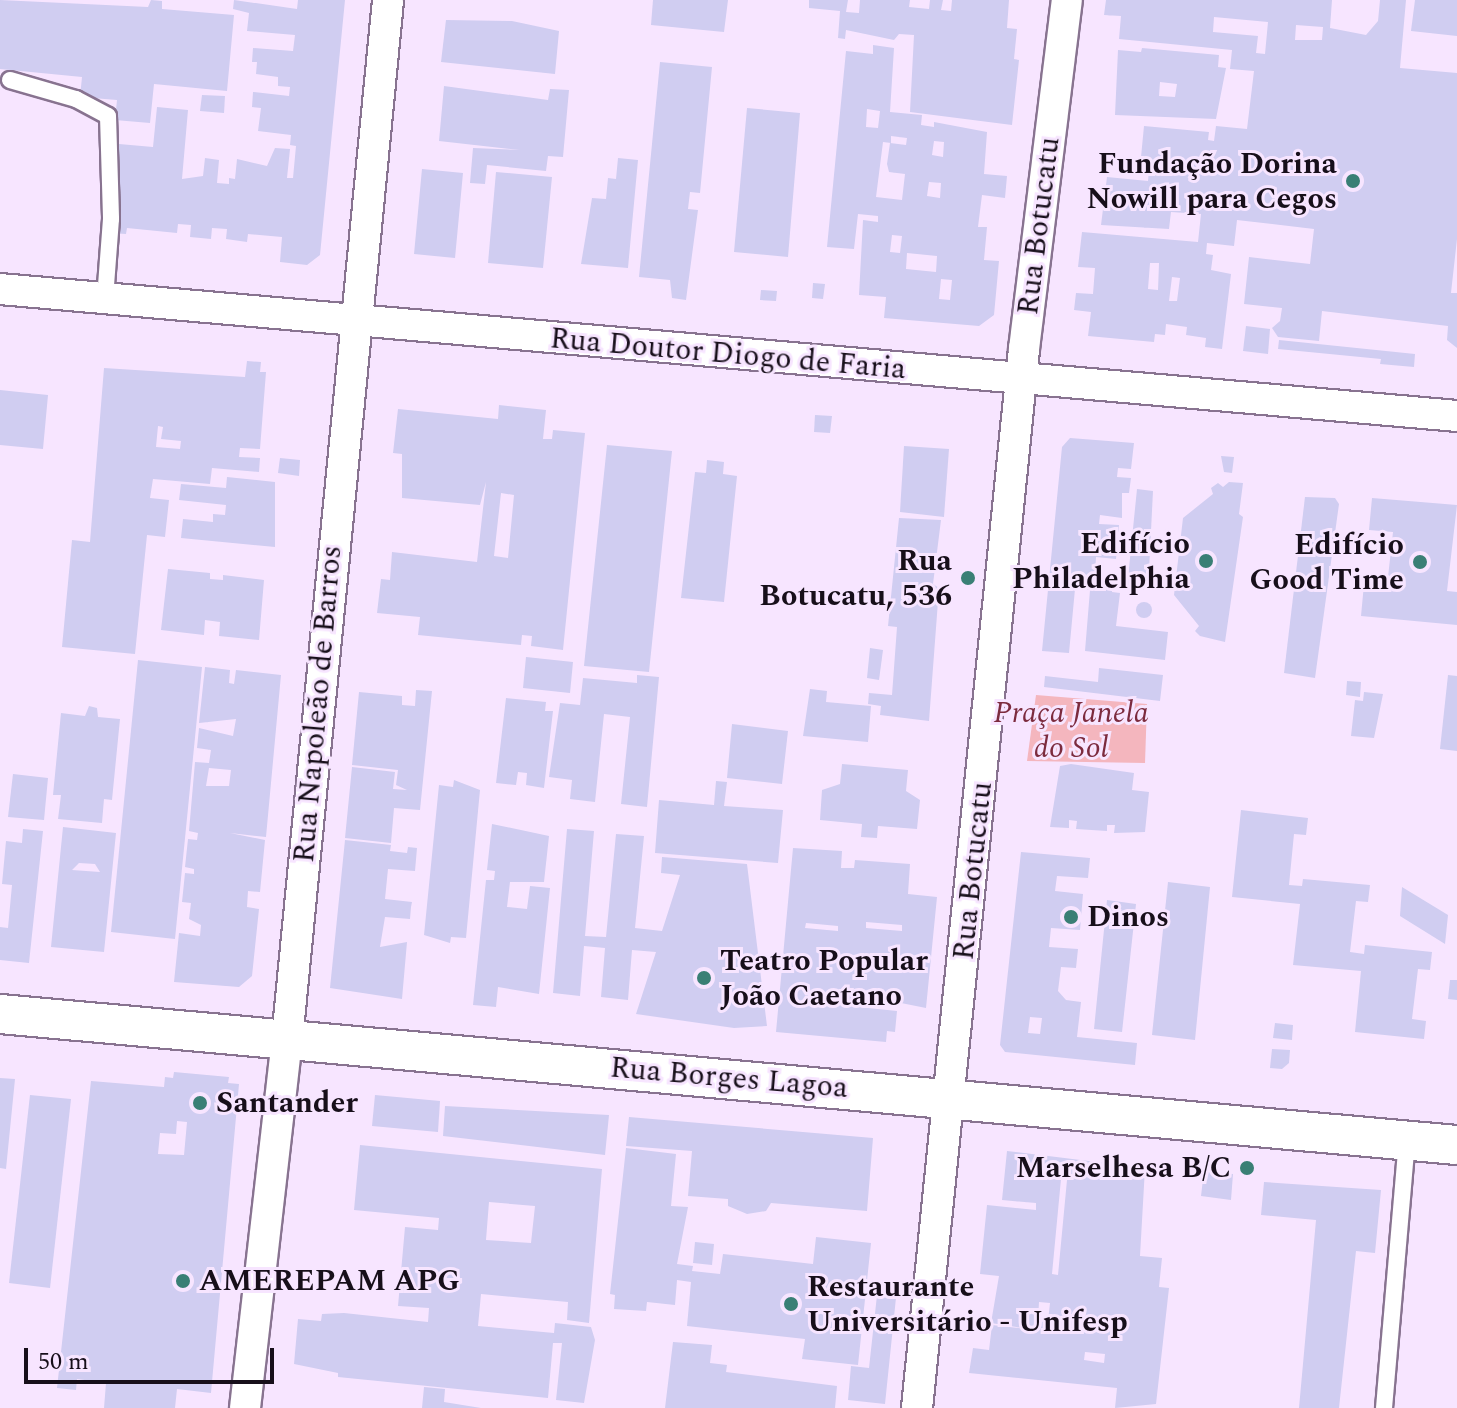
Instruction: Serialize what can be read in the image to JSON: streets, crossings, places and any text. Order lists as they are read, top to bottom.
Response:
{
  "streets": {
    "street": [
      "Rua Botucatu",
      "Rua Doutor Diogo de Faria",
      "Rua Napoleão de Barros",
      "Rua Borges Lagoa"
    ]
  },
  "crossings": [
    ["Rua Botucatu", "Rua Doutor Diogo de Faria"],
    ["Rua Botucatu", "Rua Borges Lagoa"],
    ["Rua Doutor Diogo de Faria", "Rua Napoleão de Barros"],
    ["Rua Napoleão de Barros", "Rua Borges Lagoa"]
  ],
  "parks": ["Praça Janela do Sol"],
  "places": [
    "Fundação Dorina Nowill para Cegos",
    "Edifício Philadelphia",
    "Edifício Good Time",
    "Rua Botucatu, 536",
    "Dinos",
    "Teatro Popular João Caetano",
    "Santander",
    "Marselhesa B/C",
    "AMEREPAM APG",
    "Restaurante Universitário - Unifesp"
  ],
  "scale_bar": "50 m"
}
